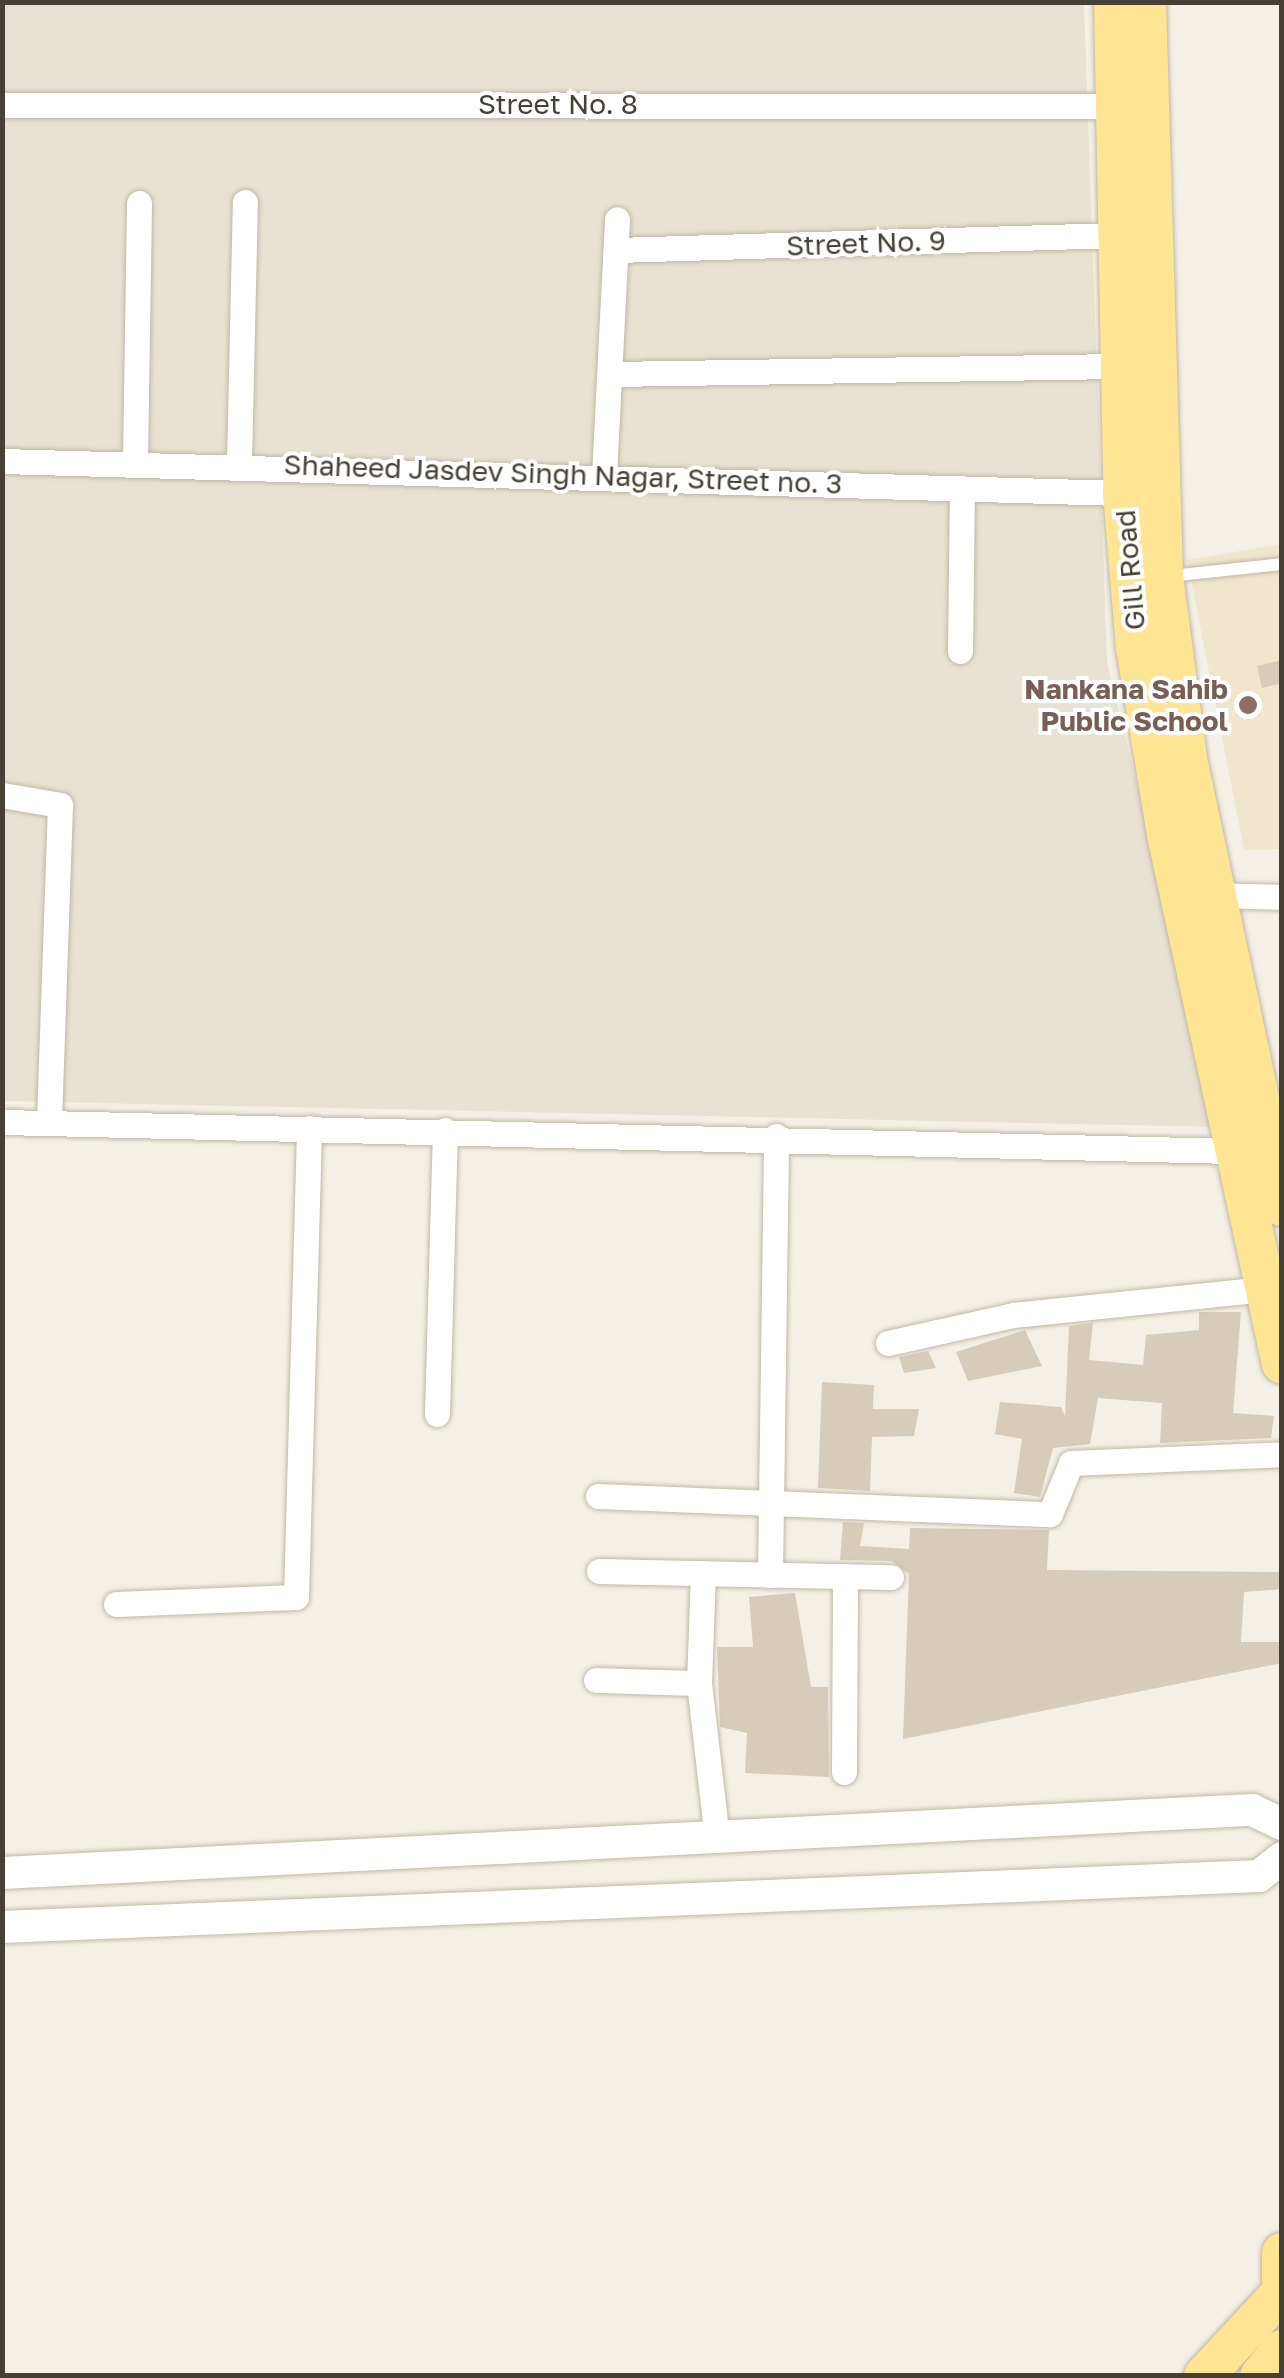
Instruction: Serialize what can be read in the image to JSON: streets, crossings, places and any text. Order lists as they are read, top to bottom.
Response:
{
  "streets": {
    "main road": ["Gill Road"],
    "street": ["Street No. 8", "Street No. 9", "Shaheed Jasdev Singh Nagar, Street no. 3"]
  },
  "crossings": [
    ["Street No. 8", "Gill Road"],
    ["Street No. 9", "Gill Road"],
    ["Shaheed Jasdev Singh Nagar, Street no. 3", "Gill Road"]
  ],
  "places": ["Nankana Sahib Public School"]
}
